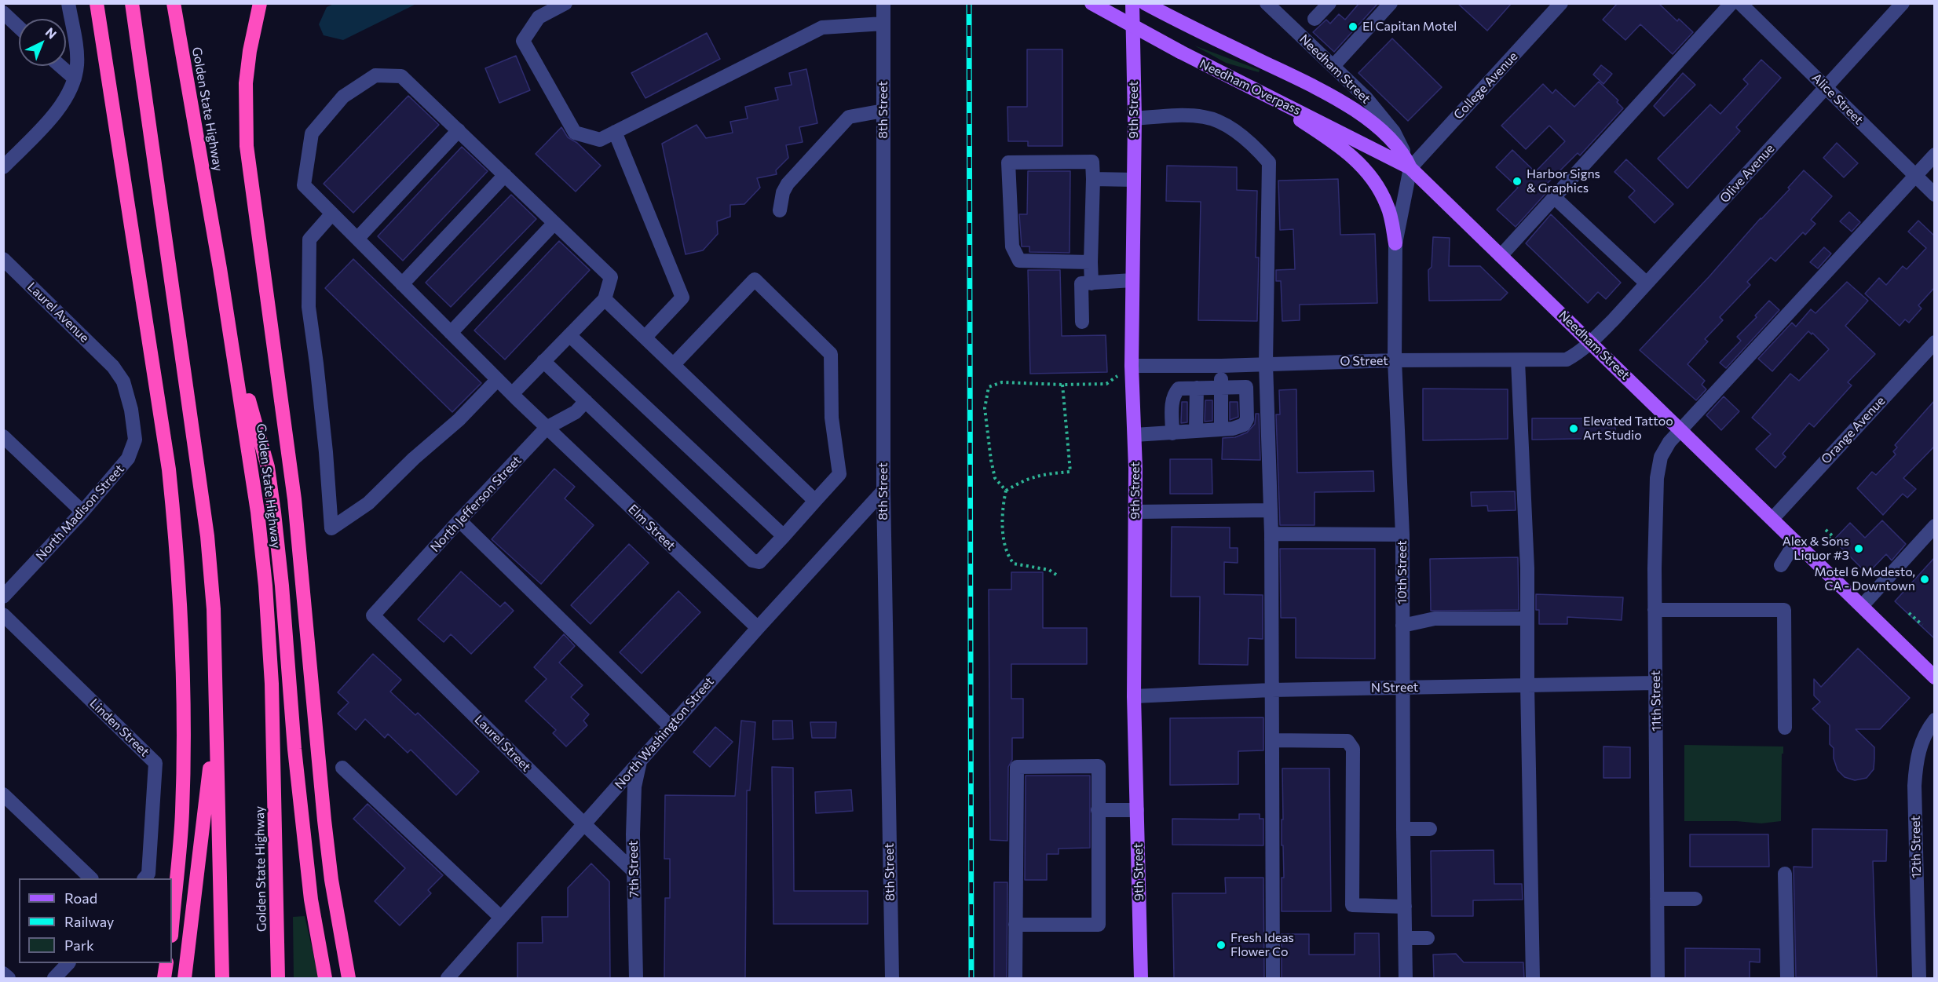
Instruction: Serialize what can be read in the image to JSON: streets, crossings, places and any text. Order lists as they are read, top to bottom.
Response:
{
  "streets": {
    "highway": ["Golden State Highway"],
    "main road": ["Needham Street", "Needham Overpass", "9th Street"],
    "street": [
      "College Avenue",
      "Alice Street",
      "8th Street",
      "Olive Avenue",
      "Laurel Avenue",
      "O Street",
      "Orange Avenue",
      "North Jefferson Street",
      "North Madison Street",
      "Elm Street",
      "10th Street",
      "N Street",
      "11th Street",
      "Linden Street",
      "North Washington Street",
      "Laurel Street",
      "12th Street",
      "7th Street"
    ]
  },
  "crossings": [
    ["Needham Street", "College Avenue"],
    ["Needham Street", "Needham Overpass"],
    ["Needham Street", "Olive Avenue"],
    ["Needham Street", "O Street"],
    ["Needham Street", "Orange Avenue"],
    ["Needham Street", "10th Street"],
    ["Needham Street", "11th Street"],
    ["College Avenue", "Needham Overpass"],
    ["College Avenue", "10th Street"],
    ["Needham Overpass", "10th Street"],
    ["Alice Street", "Olive Avenue"],
    ["Alice Street", "11th Street"],
    ["8th Street", "North Washington Street"],
    ["9th Street", "O Street"],
    ["9th Street", "N Street"],
    ["Olive Avenue", "O Street"],
    ["Laurel Avenue", "North Madison Street"],
    ["O Street", "10th Street"],
    ["North Jefferson Street", "Elm Street"],
    ["North Jefferson Street", "Laurel Street"],
    ["Elm Street", "North Washington Street"],
    ["10th Street", "N Street"],
    ["N Street", "11th Street"],
    ["North Washington Street", "Laurel Street"],
    ["North Washington Street", "7th Street"],
    ["Laurel Street", "7th Street"]
  ],
  "places": [
    "El Capitan Motel",
    "Harbor Signs & Graphics",
    "Elevated Tattoo Art Studio",
    "Alex & Sons Liquor #3",
    "Motel 6 Modesto, CA - Downtown",
    "Fresh Ideas Flower Co"
  ],
  "legend": ["Road", "Railway", "Park"],
  "north": "top right"
}
